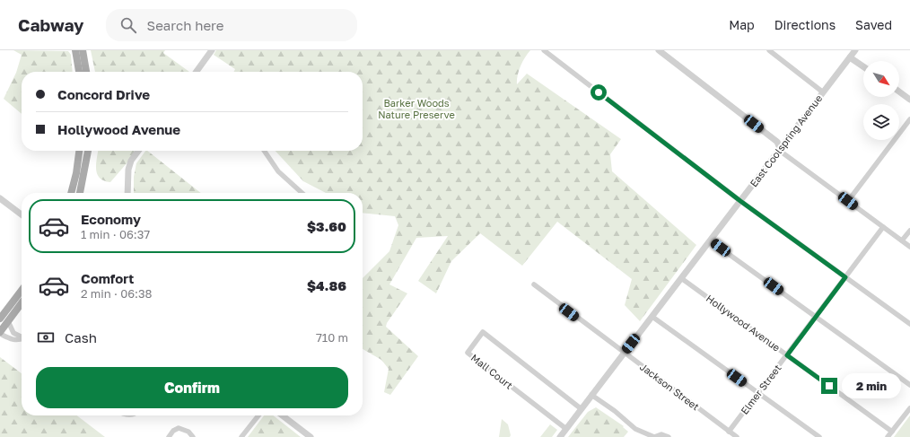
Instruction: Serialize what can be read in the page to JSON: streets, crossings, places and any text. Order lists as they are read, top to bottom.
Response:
{
  "streets": {
    "street": [
      "East Coolspring Avenue",
      "Hollywood Avenue",
      "Mall Court",
      "Jackson Street",
      "Elmer Street"
    ]
  },
  "crossings": [
    ["East Coolspring Avenue", "Hollywood Avenue"],
    ["East Coolspring Avenue", "Mall Court"],
    ["East Coolspring Avenue", "Jackson Street"],
    ["Hollywood Avenue", "Elmer Street"],
    ["Jackson Street", "Elmer Street"]
  ],
  "parks": ["Barker Woods Nature Preserve"],
  "north": "bottom right",
  "page": {
    "header": "Cabway",
    "search": "Search here",
    "nav": ["Map", "Directions", "Saved"],
    "banner": ["Concord Drive", "Hollywood Avenue"],
    "list": [
      {
        "name": "Economy",
        "note": "1 min · 06:37",
        "value": "$3.60"
      },
      {
        "name": "Comfort",
        "note": "2 min · 06:38",
        "value": "$4.86"
      }
    ],
    "pay": ["Cash", "710 m"],
    "buttons": "Confirm",
    "bubble": "2 min"
  }
}
